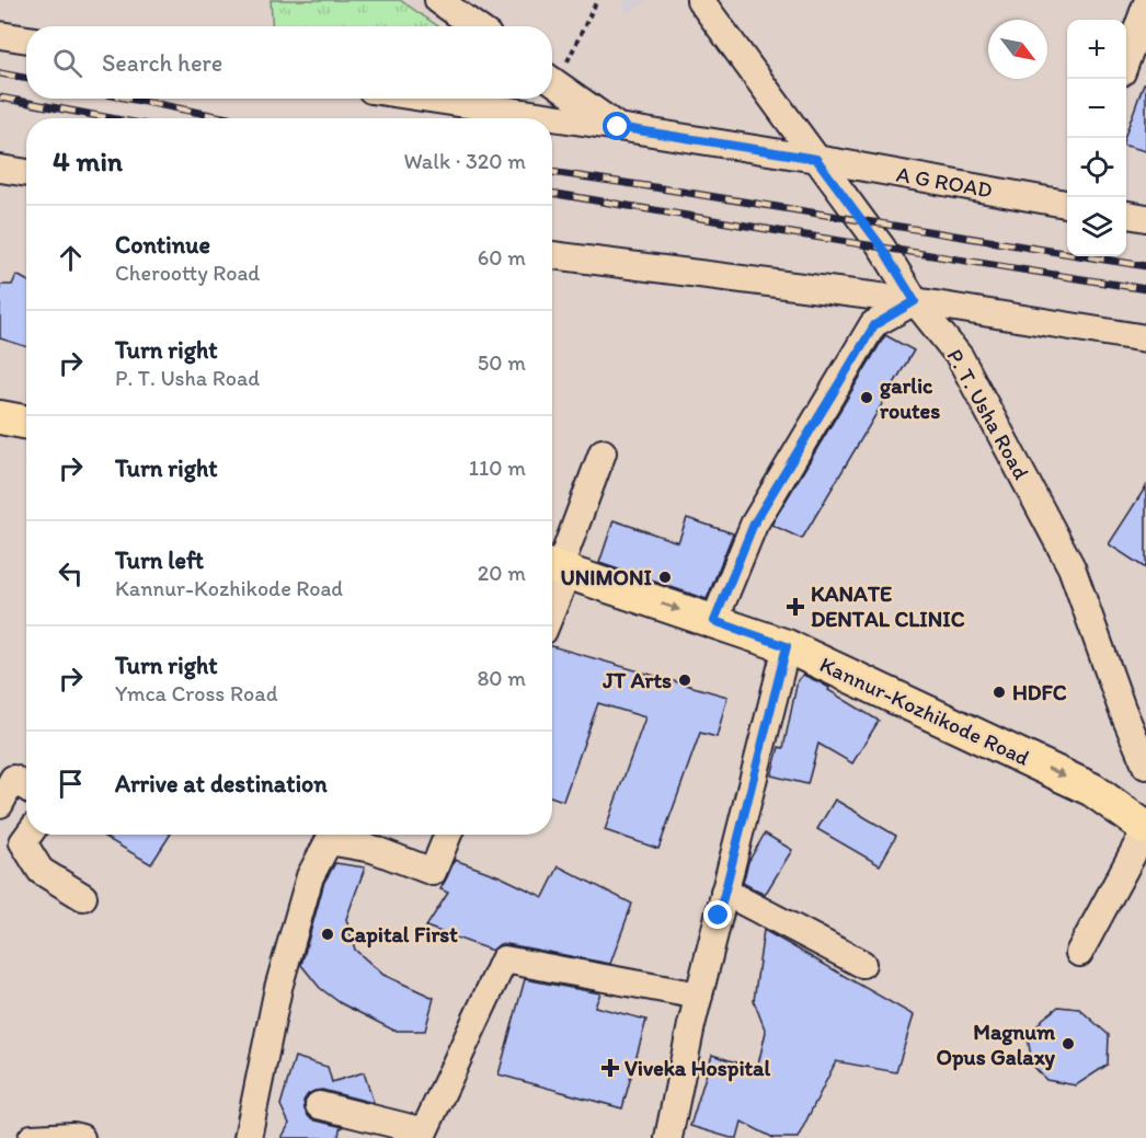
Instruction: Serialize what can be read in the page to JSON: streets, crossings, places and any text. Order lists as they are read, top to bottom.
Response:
{
  "streets": {
    "main road": ["Kannur-Kozhikode Road"],
    "street": ["A G ROAD", "P. T. Usha Road"]
  },
  "crossings": [
    ["A G ROAD", "P. T. Usha Road"]
  ],
  "one_way": ["Kannur-Kozhikode Road"],
  "places": {
    "other": [
      "garlic routes",
      "UNIMONI",
      "JT Arts",
      "HDFC",
      "Capital First",
      "Magnum Opus Galaxy"
    ],
    "health": ["KANATE DENTAL CLINIC", "Viveka Hospital"]
  },
  "north": "bottom right",
  "page": {
    "map_buttons": ["+", "−"],
    "search": "Search here",
    "heading": ["4 min", "Walk · 320 m"],
    "list": [
      ["Continue", "Cherootty Road", "60 m"],
      ["Turn right", "P. T. Usha Road", "50 m"],
      ["Turn right", "110 m"],
      ["Turn left", "Kannur-Kozhikode Road", "20 m"],
      ["Turn right", "Ymca Cross Road", "80 m"],
      "Arrive at destination"
    ]
  }
}
